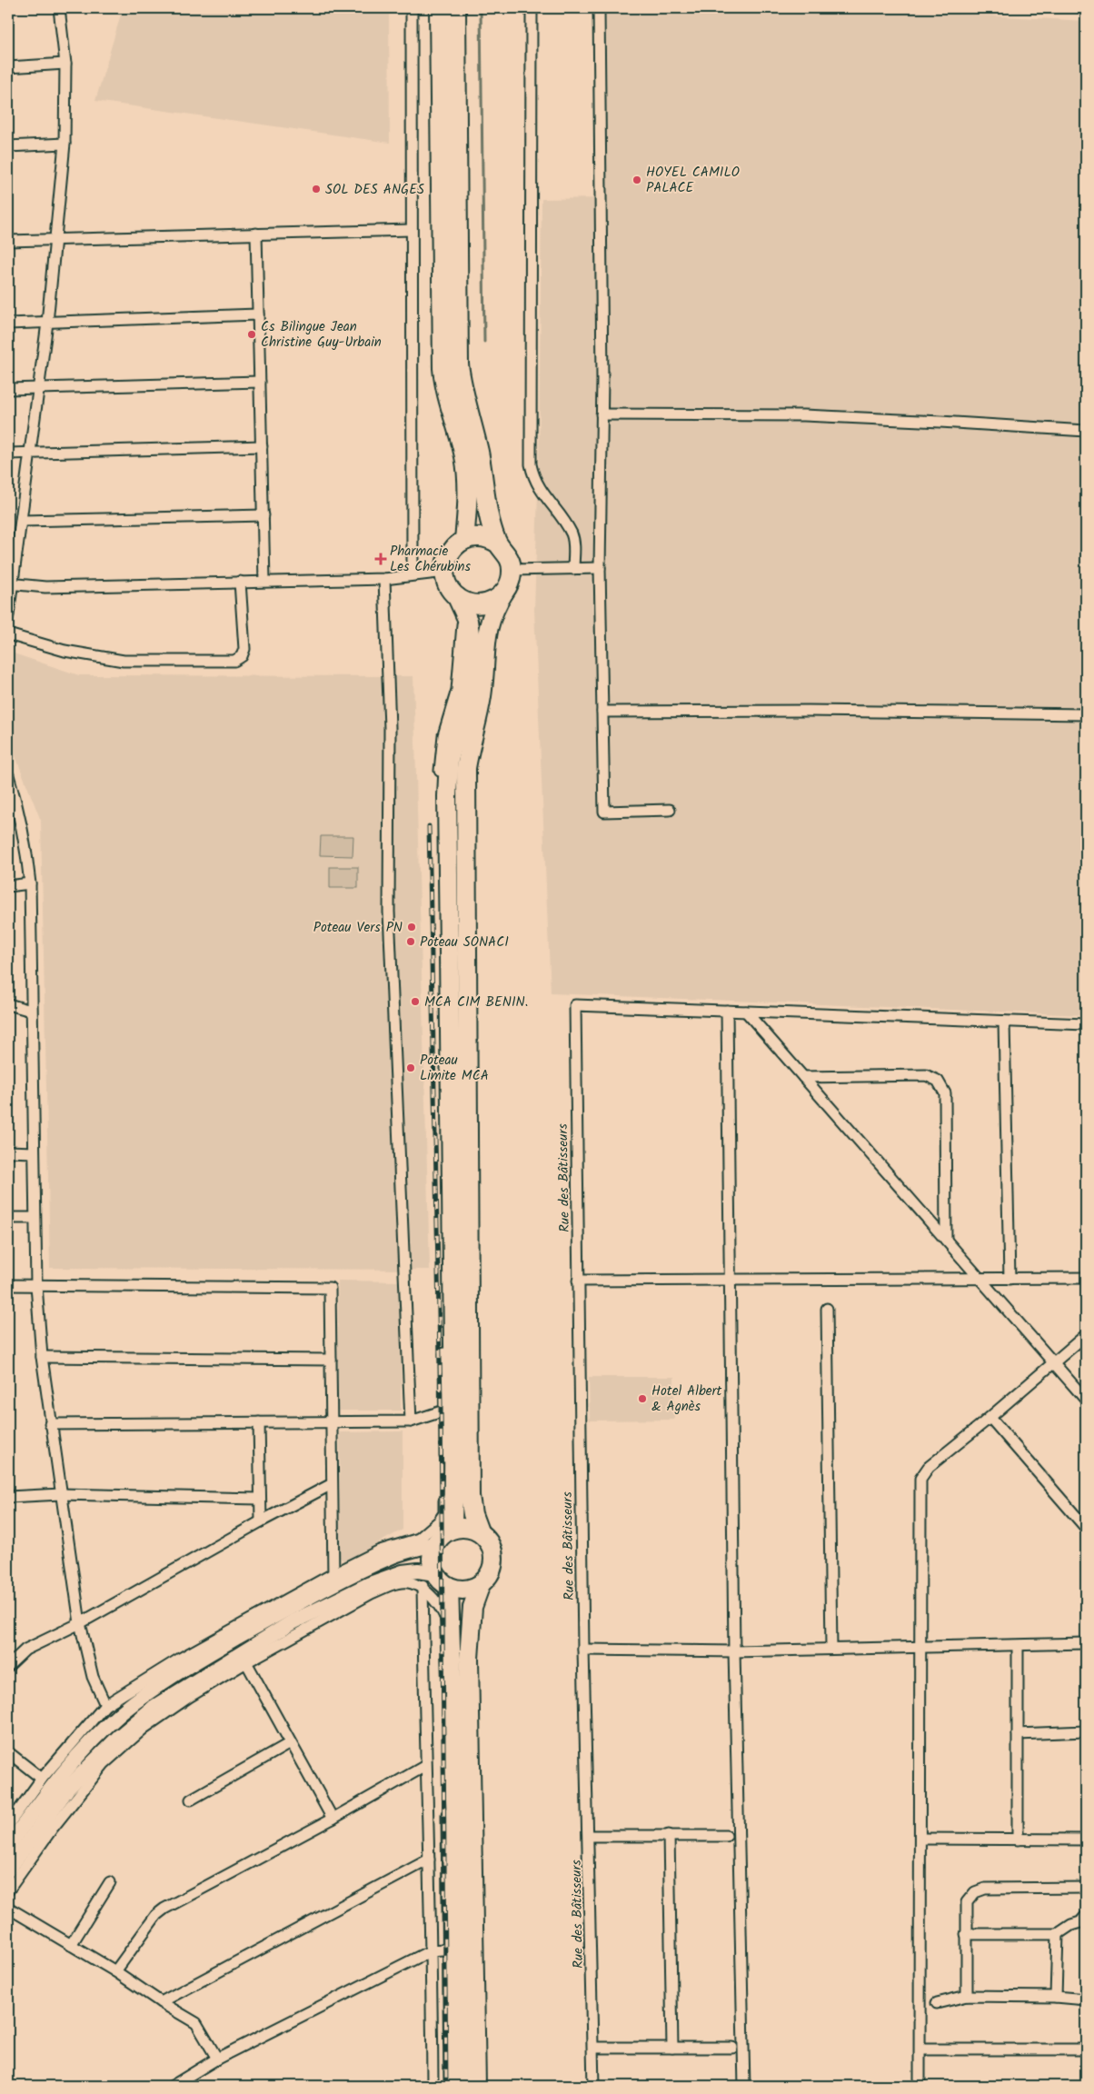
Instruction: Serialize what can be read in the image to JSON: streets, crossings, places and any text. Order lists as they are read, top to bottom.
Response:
{
  "streets": {
    "street": ["Rue des Bâtisseurs"]
  },
  "places": {
    "other": [
      "HOYEL CAMILO PALACE",
      "SOL DES ANGES",
      "Cs Bilingue Jean Christine Guy-Urbain",
      "Poteau Vers PN",
      "Poteau SONACI",
      "MCA CIM BENIN.",
      "Poteau Limite MCA",
      "Hotel Albert & Agnès"
    ],
    "health": ["Pharmacie Les Chérubins"]
  }
}
